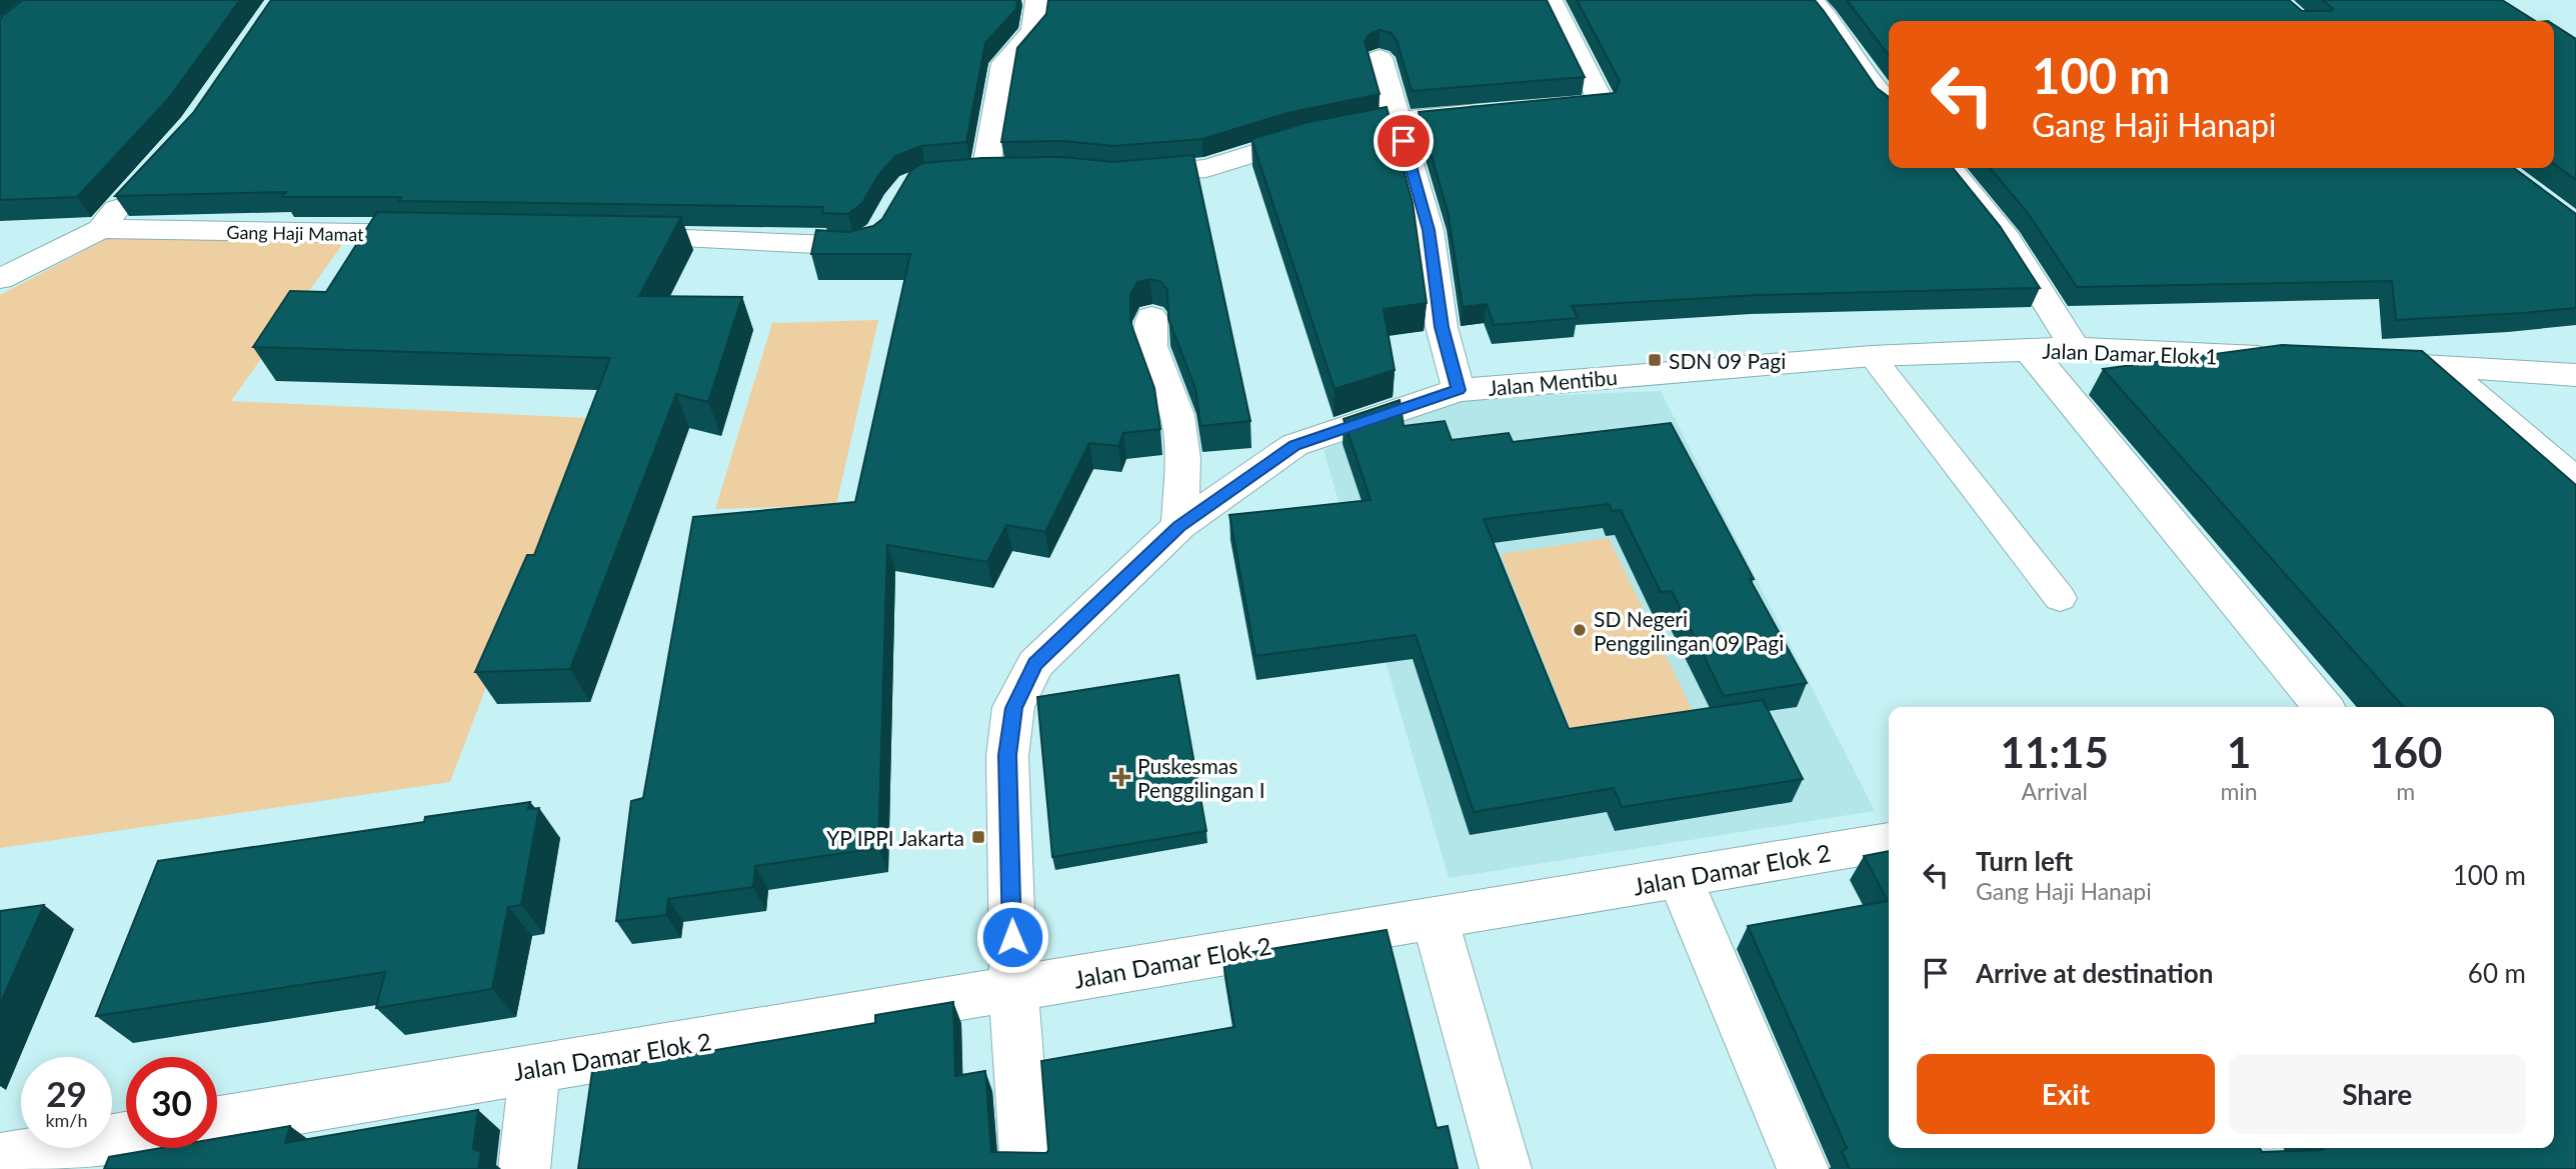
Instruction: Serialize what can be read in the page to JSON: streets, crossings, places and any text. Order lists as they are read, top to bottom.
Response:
{
  "streets": {
    "street": [
      "Gang Haji Mamat",
      "Jalan Damar Elok 1",
      "Jalan Mentibu",
      "Jalan Damar Elok 2"
    ]
  },
  "crossings": [
    ["Jalan Damar Elok 1", "Jalan Mentibu"],
    ["Jalan Mentibu", "Jalan Damar Elok 2"]
  ],
  "places": {
    "transit": ["SDN 09 Pagi", "YP IPPI Jakarta"],
    "other": ["SD Negeri Penggilingan 09 Pagi"],
    "health": ["Puskesmas Penggilingan I"]
  },
  "page": {
    "turn": ["100 m", "Gang Haji Hanapi"],
    "eta": [
      "11:15",
      "Arrival",
      "1",
      "min",
      "160",
      "m"
    ],
    "list": [
      {
        "name": "Turn left",
        "note": "Gang Haji Hanapi",
        "value": "100 m"
      },
      {
        "name": "Arrive at destination",
        "value": "60 m"
      }
    ],
    "buttons": ["Exit", "Share"],
    "speed": "29 km/h",
    "limit": "30"
  }
}
